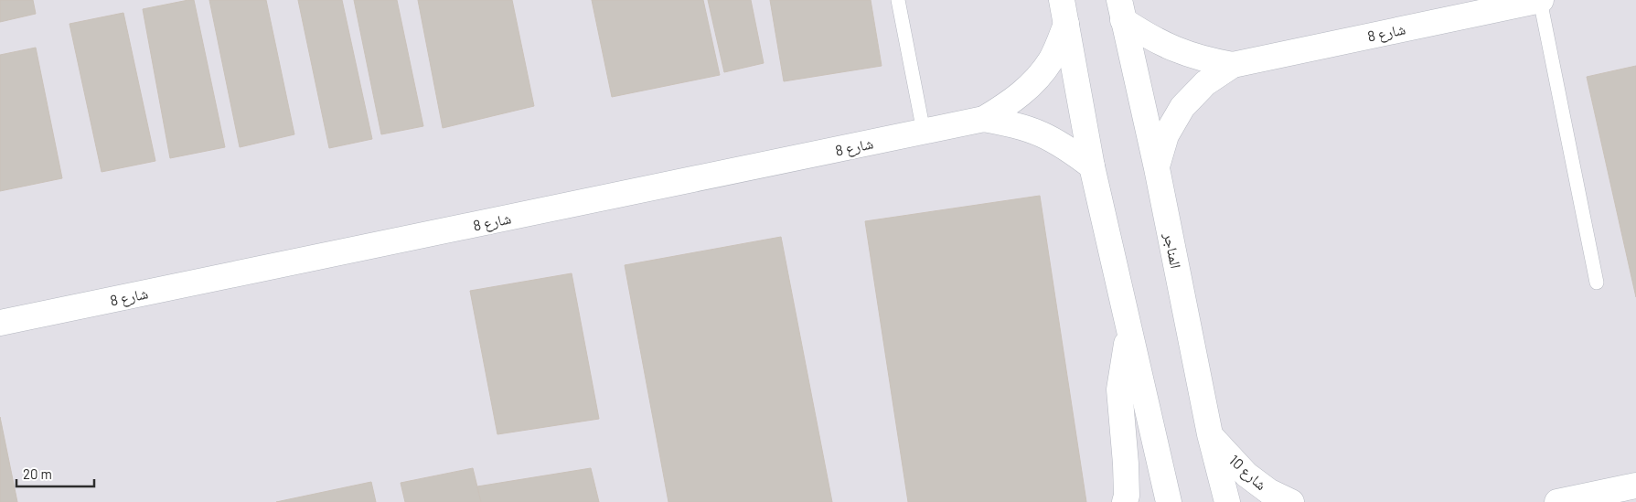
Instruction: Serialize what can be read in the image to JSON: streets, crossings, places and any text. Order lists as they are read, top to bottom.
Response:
{
  "streets": {
    "street": ["شارع 8", "المناجر", "شارع 10"]
  },
  "crossings": [
    ["شارع 8", "المناجر"],
    ["المناجر", "شارع 10"]
  ],
  "scale_bar": "20 m"
}
